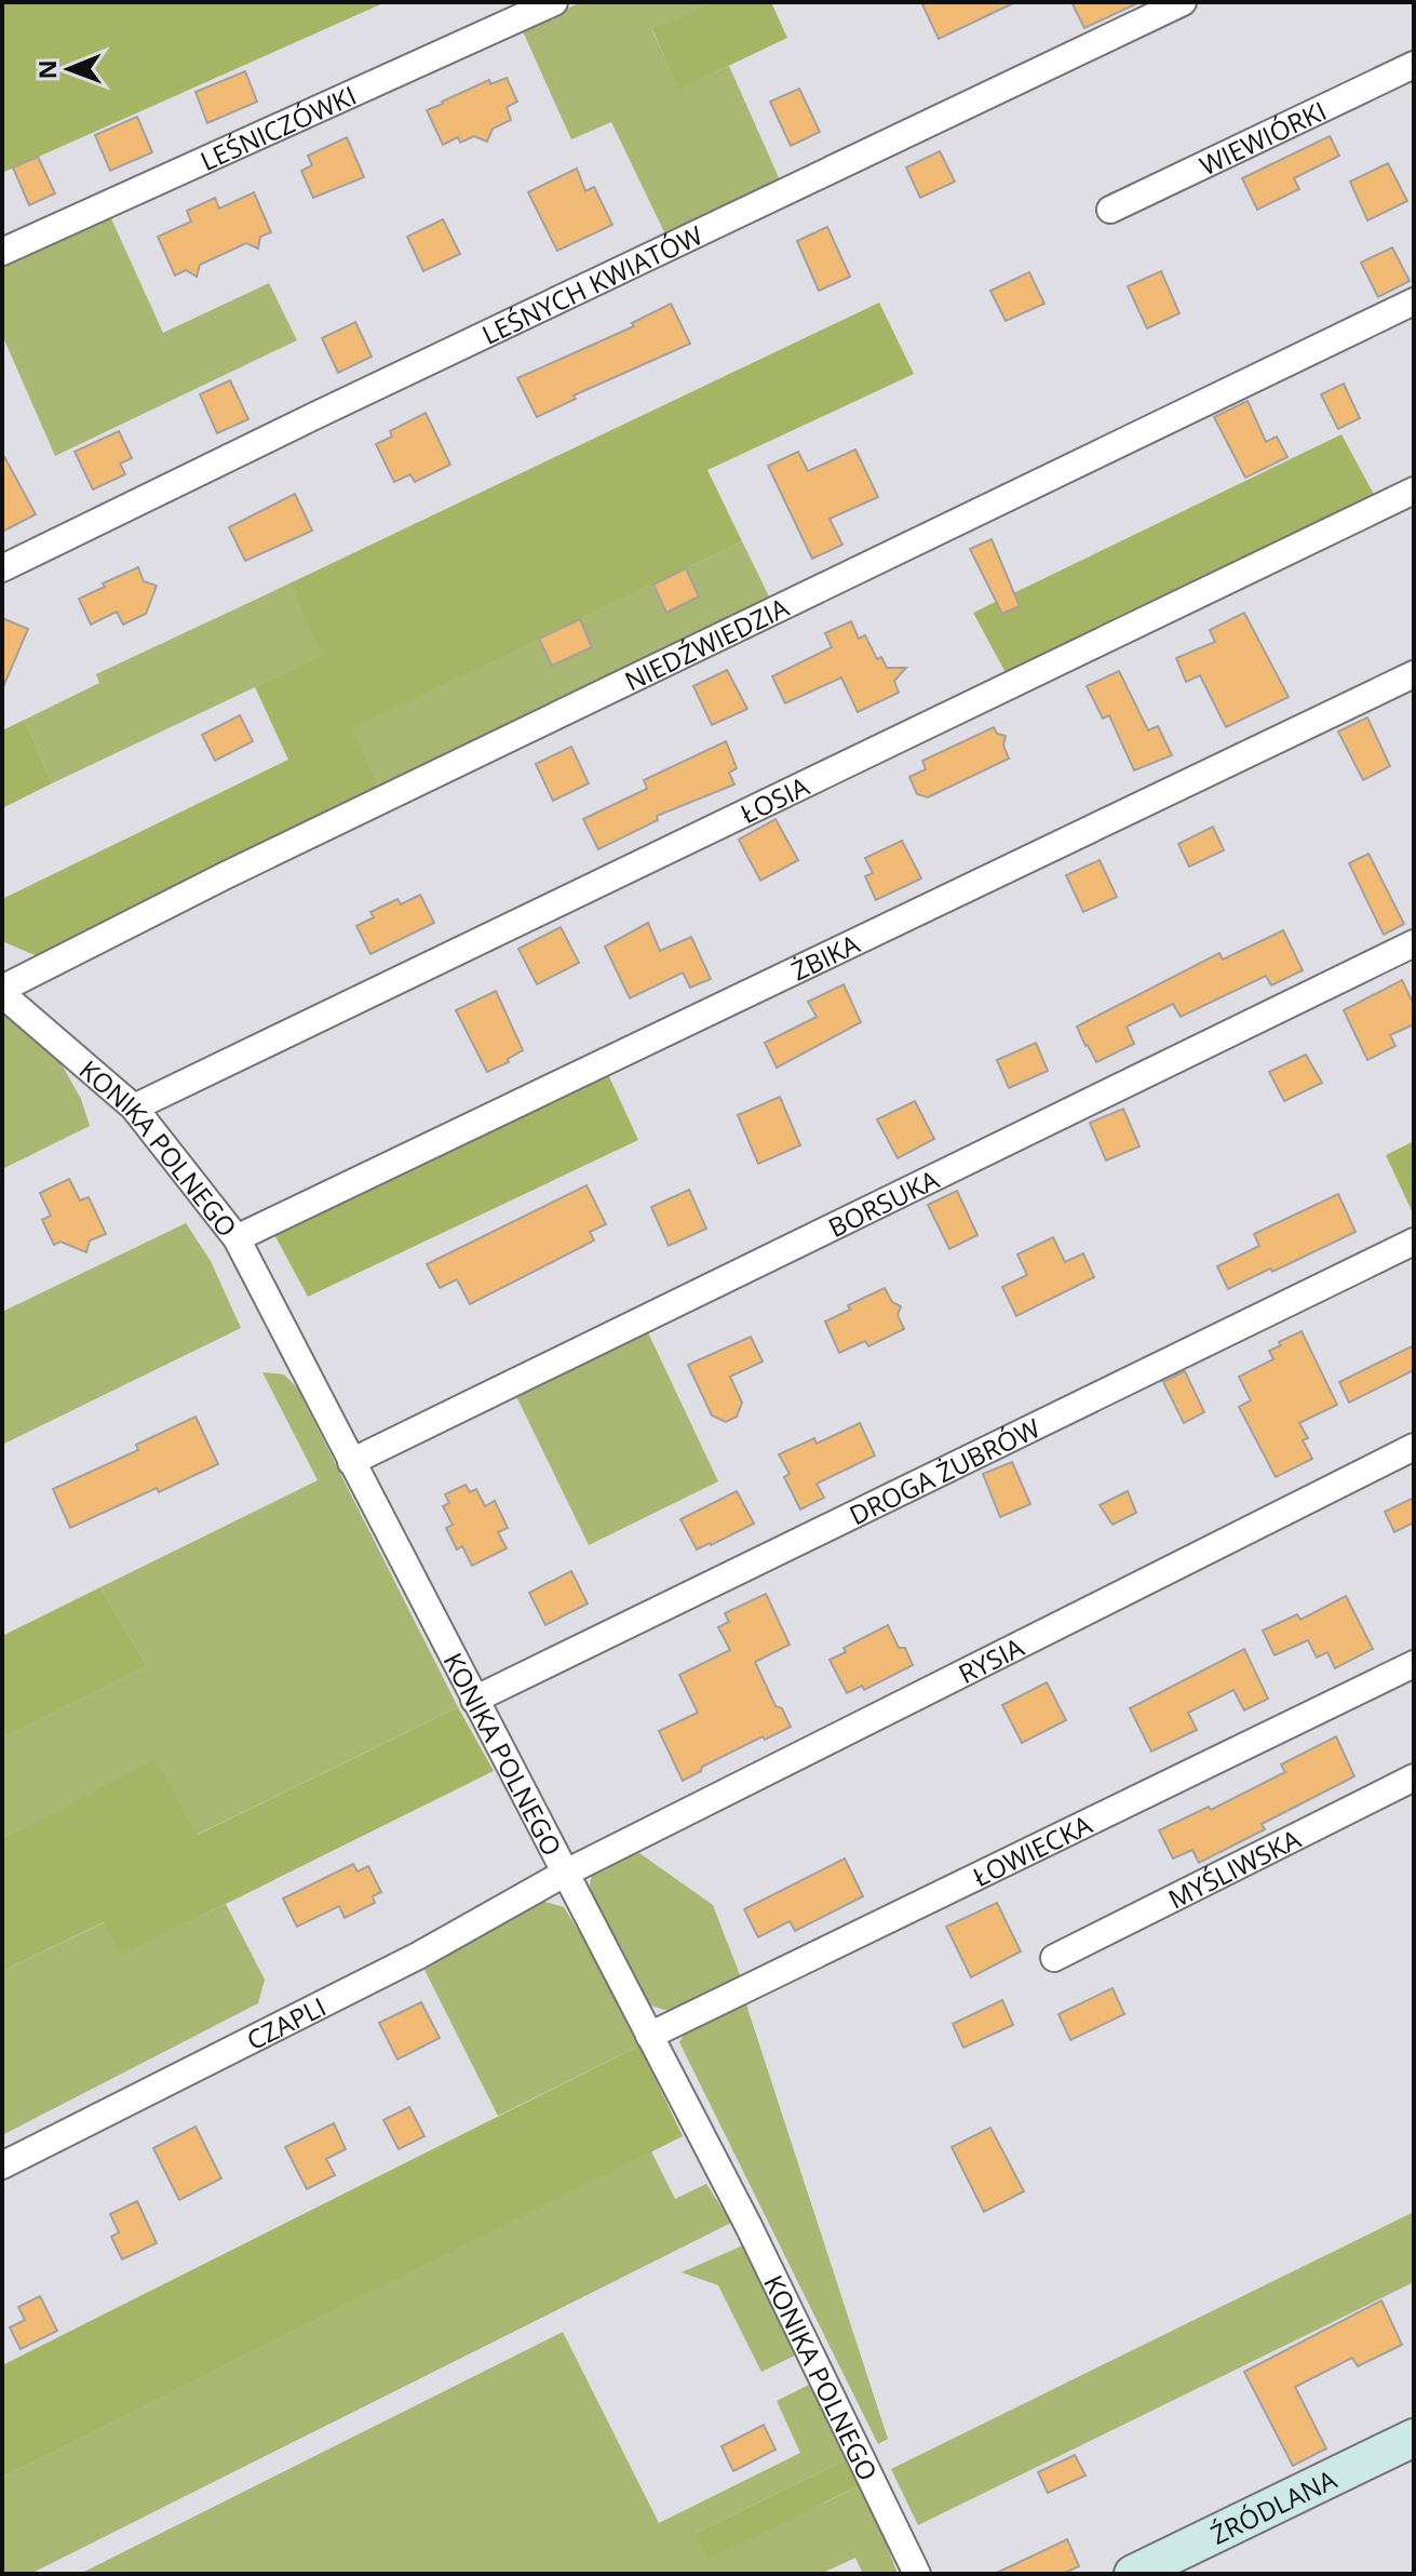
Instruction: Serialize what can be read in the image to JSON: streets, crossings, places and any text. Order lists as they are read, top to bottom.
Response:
{
  "streets": {
    "main road": ["ŹRÓDLANA"],
    "street": [
      "LEŚNICZÓWKI",
      "WIEWIÓRKI",
      "LEŚNYCH KWIATÓW",
      "NIEDŹWIEDZIA",
      "ŁOSIA",
      "ŻBIKA",
      "KONIKA POLNEGO",
      "BORSUKA",
      "DROGA ŻUBRÓW",
      "RYSIA",
      "ŁOWIECKA",
      "MYŚLIWSKA",
      "CZAPLI"
    ]
  },
  "crossings": [
    ["NIEDŹWIEDZIA", "KONIKA POLNEGO"],
    ["ŁOSIA", "KONIKA POLNEGO"],
    ["ŻBIKA", "KONIKA POLNEGO"],
    ["KONIKA POLNEGO", "BORSUKA"],
    ["KONIKA POLNEGO", "DROGA ŻUBRÓW"],
    ["KONIKA POLNEGO", "RYSIA"],
    ["KONIKA POLNEGO", "ŁOWIECKA"],
    ["KONIKA POLNEGO", "CZAPLI"],
    ["RYSIA", "CZAPLI"]
  ],
  "north": "left"
}
